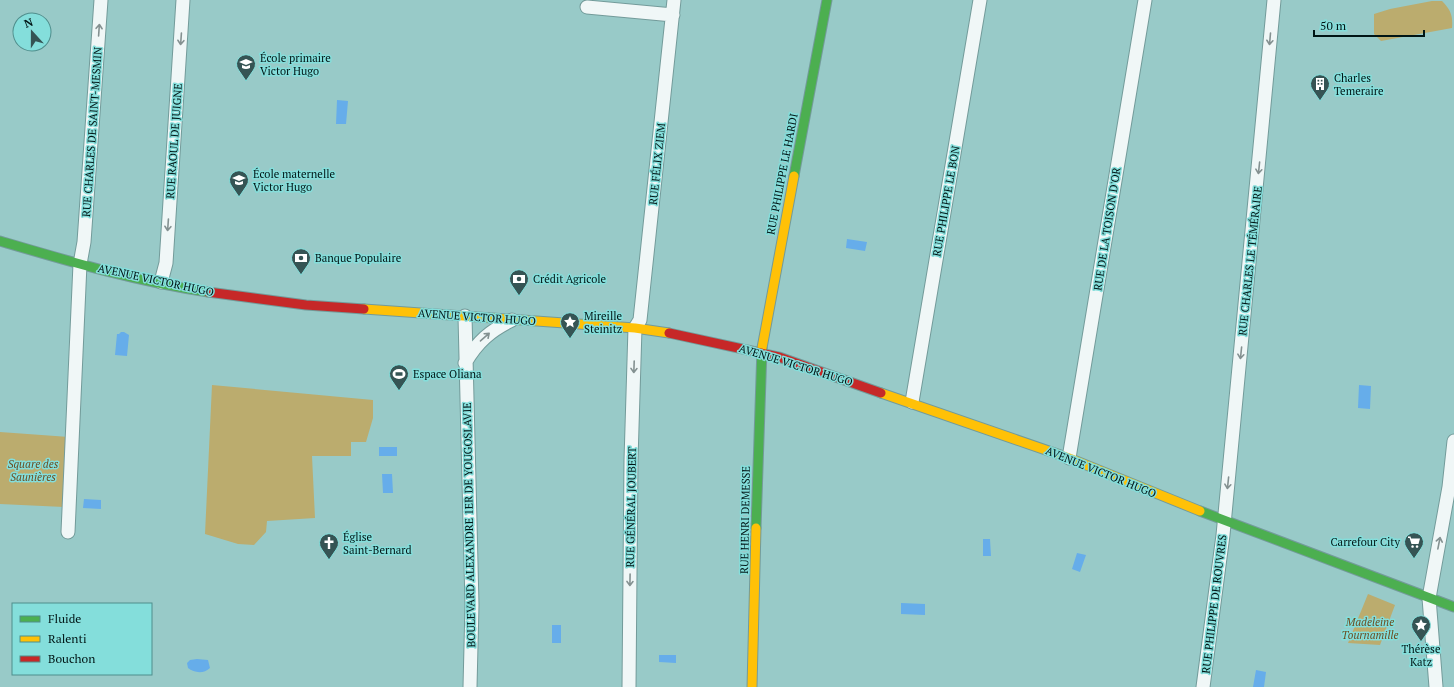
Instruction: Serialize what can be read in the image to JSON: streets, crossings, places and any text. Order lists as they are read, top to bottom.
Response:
{
  "streets": {
    "main road": ["RUE PHILIPPE LE HARDI", "AVENUE VICTOR HUGO", "RUE HENRI DEMESSE"],
    "street": [
      "RUE CHARLES DE SAINT-MESMIN",
      "RUE RAOUL DE JUIGNE",
      "RUE FÉLIX ZIEM",
      "RUE PHILIPPE LE BON",
      "RUE DE LA TOISON D'OR",
      "RUE CHARLES LE TÉMÉRAIRE",
      "RUE GÉNÉRAL JOUBERT",
      "BOULEVARD ALEXANDRE 1ER DE YOUGOSLAVIE",
      "RUE PHILIPPE DE ROUVRES"
    ]
  },
  "crossings": [
    ["RUE CHARLES DE SAINT-MESMIN", "AVENUE VICTOR HUGO"],
    ["RUE RAOUL DE JUIGNE", "AVENUE VICTOR HUGO"],
    ["RUE FÉLIX ZIEM", "AVENUE VICTOR HUGO"],
    ["RUE FÉLIX ZIEM", "RUE GÉNÉRAL JOUBERT"],
    ["RUE PHILIPPE LE HARDI", "AVENUE VICTOR HUGO"],
    ["RUE PHILIPPE LE HARDI", "RUE HENRI DEMESSE"],
    ["RUE PHILIPPE LE BON", "AVENUE VICTOR HUGO"],
    ["RUE DE LA TOISON D'OR", "AVENUE VICTOR HUGO"],
    ["RUE CHARLES LE TÉMÉRAIRE", "AVENUE VICTOR HUGO"],
    ["RUE CHARLES LE TÉMÉRAIRE", "RUE PHILIPPE DE ROUVRES"],
    ["AVENUE VICTOR HUGO", "RUE GÉNÉRAL JOUBERT"],
    ["AVENUE VICTOR HUGO", "RUE HENRI DEMESSE"],
    ["AVENUE VICTOR HUGO", "BOULEVARD ALEXANDRE 1ER DE YOUGOSLAVIE"],
    ["AVENUE VICTOR HUGO", "RUE PHILIPPE DE ROUVRES"]
  ],
  "one_way": [
    "RUE CHARLES DE SAINT-MESMIN",
    "RUE RAOUL DE JUIGNE",
    "RUE CHARLES LE TÉMÉRAIRE",
    "RUE GÉNÉRAL JOUBERT"
  ],
  "parks": ["Square des Saunières", "Madeleine Tournamille"],
  "places": {
    "school or university": ["École primaire Victor Hugo", "École maternelle Victor Hugo"],
    "building": ["Charles Temeraire"],
    "bank": ["Banque Populaire", "Crédit Agricole"],
    "place": ["Mireille Steinitz", "Thérèse Katz"],
    "sports": ["Espace Oliana"],
    "supermarket": ["Carrefour City"],
    "church": ["Église Saint-Bernard"]
  },
  "legend": ["Fluide", "Ralenti", "Bouchon"],
  "scale_bar": "50 m",
  "north": "top"
}
